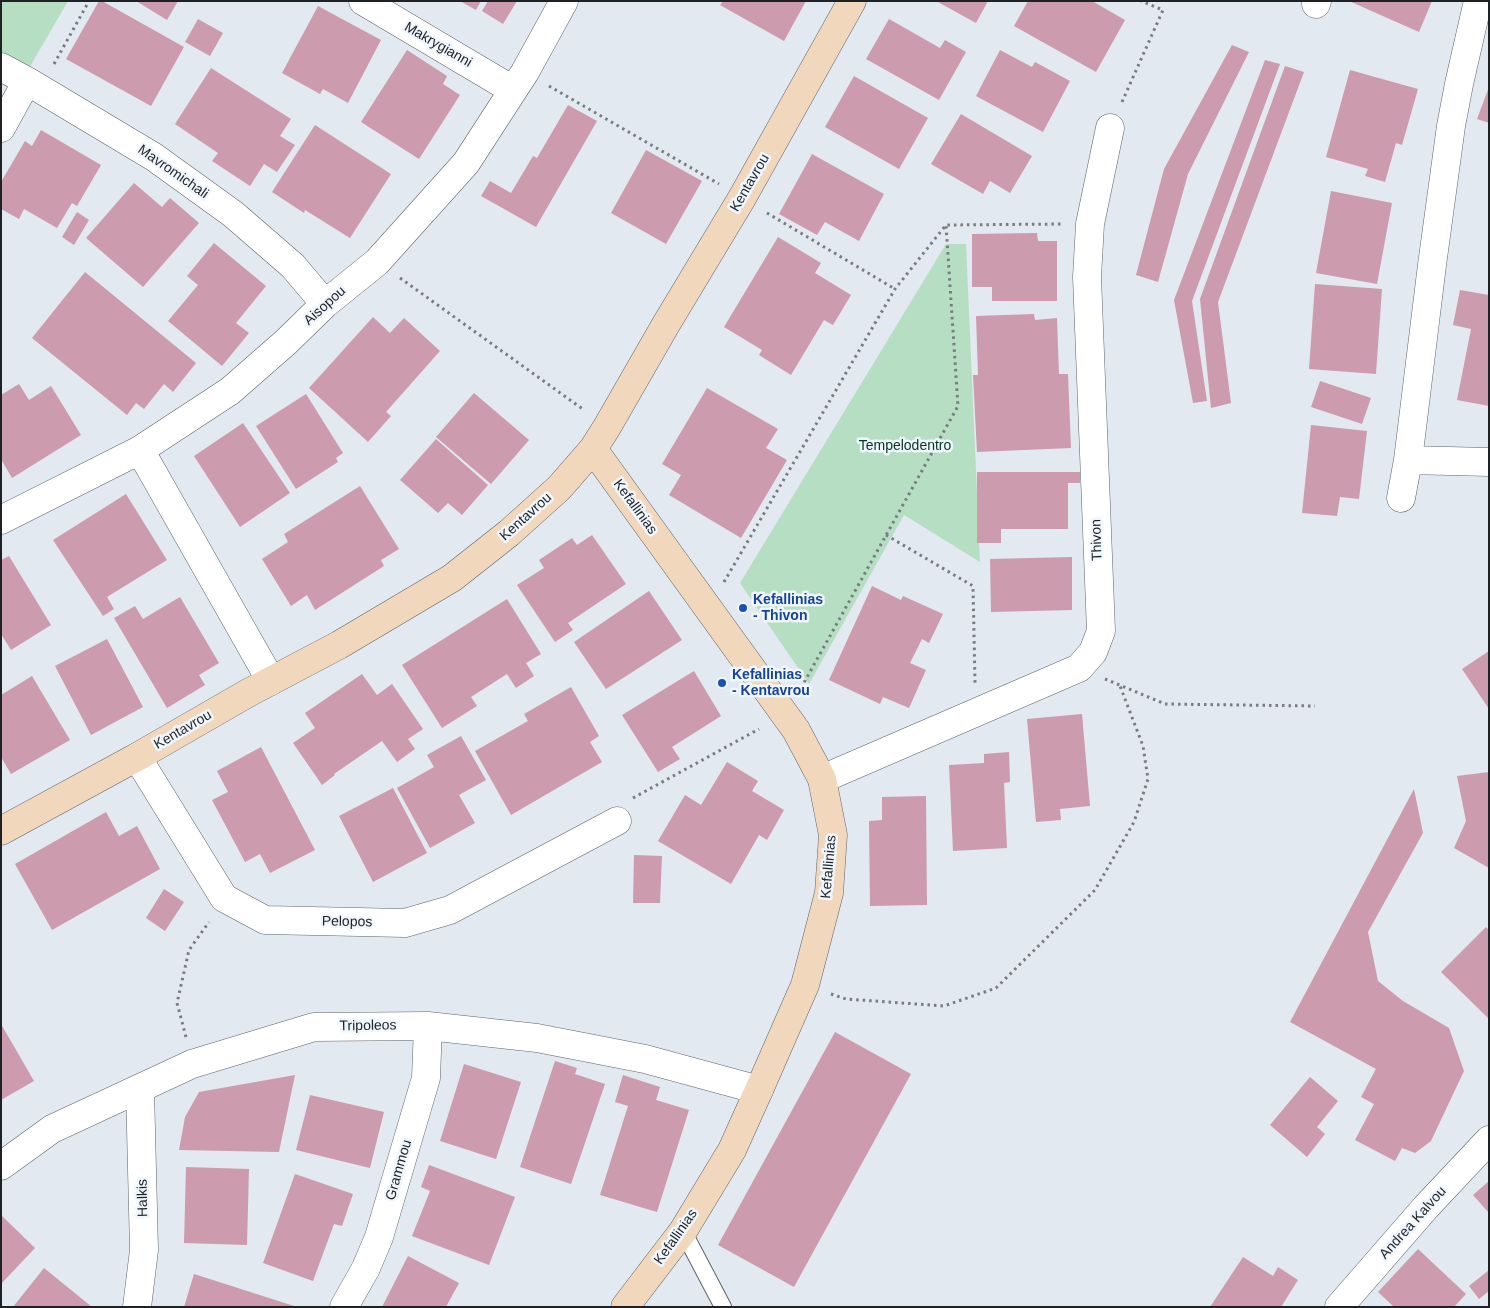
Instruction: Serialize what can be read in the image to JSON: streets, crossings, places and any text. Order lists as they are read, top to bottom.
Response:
{
  "streets": {
    "street": [
      "Makrygianni",
      "Mavromichali",
      "Kentavrou",
      "Aisopou",
      "Kefallinias",
      "Thivon",
      "Pelopos",
      "Tripoleos",
      "Grammou",
      "Halkis",
      "Andrea Kalvou"
    ]
  },
  "crossings": [
    ["Makrygianni", "Aisopou"],
    ["Mavromichali", "Aisopou"],
    ["Kentavrou", "Kefallinias"],
    ["Kefallinias", "Thivon"],
    ["Kefallinias", "Tripoleos"],
    ["Tripoleos", "Grammou"],
    ["Tripoleos", "Halkis"]
  ],
  "parks": ["Tempelodentro"],
  "places": ["Kefallinias - Thivon", "Kefallinias - Kentavrou"]
}
